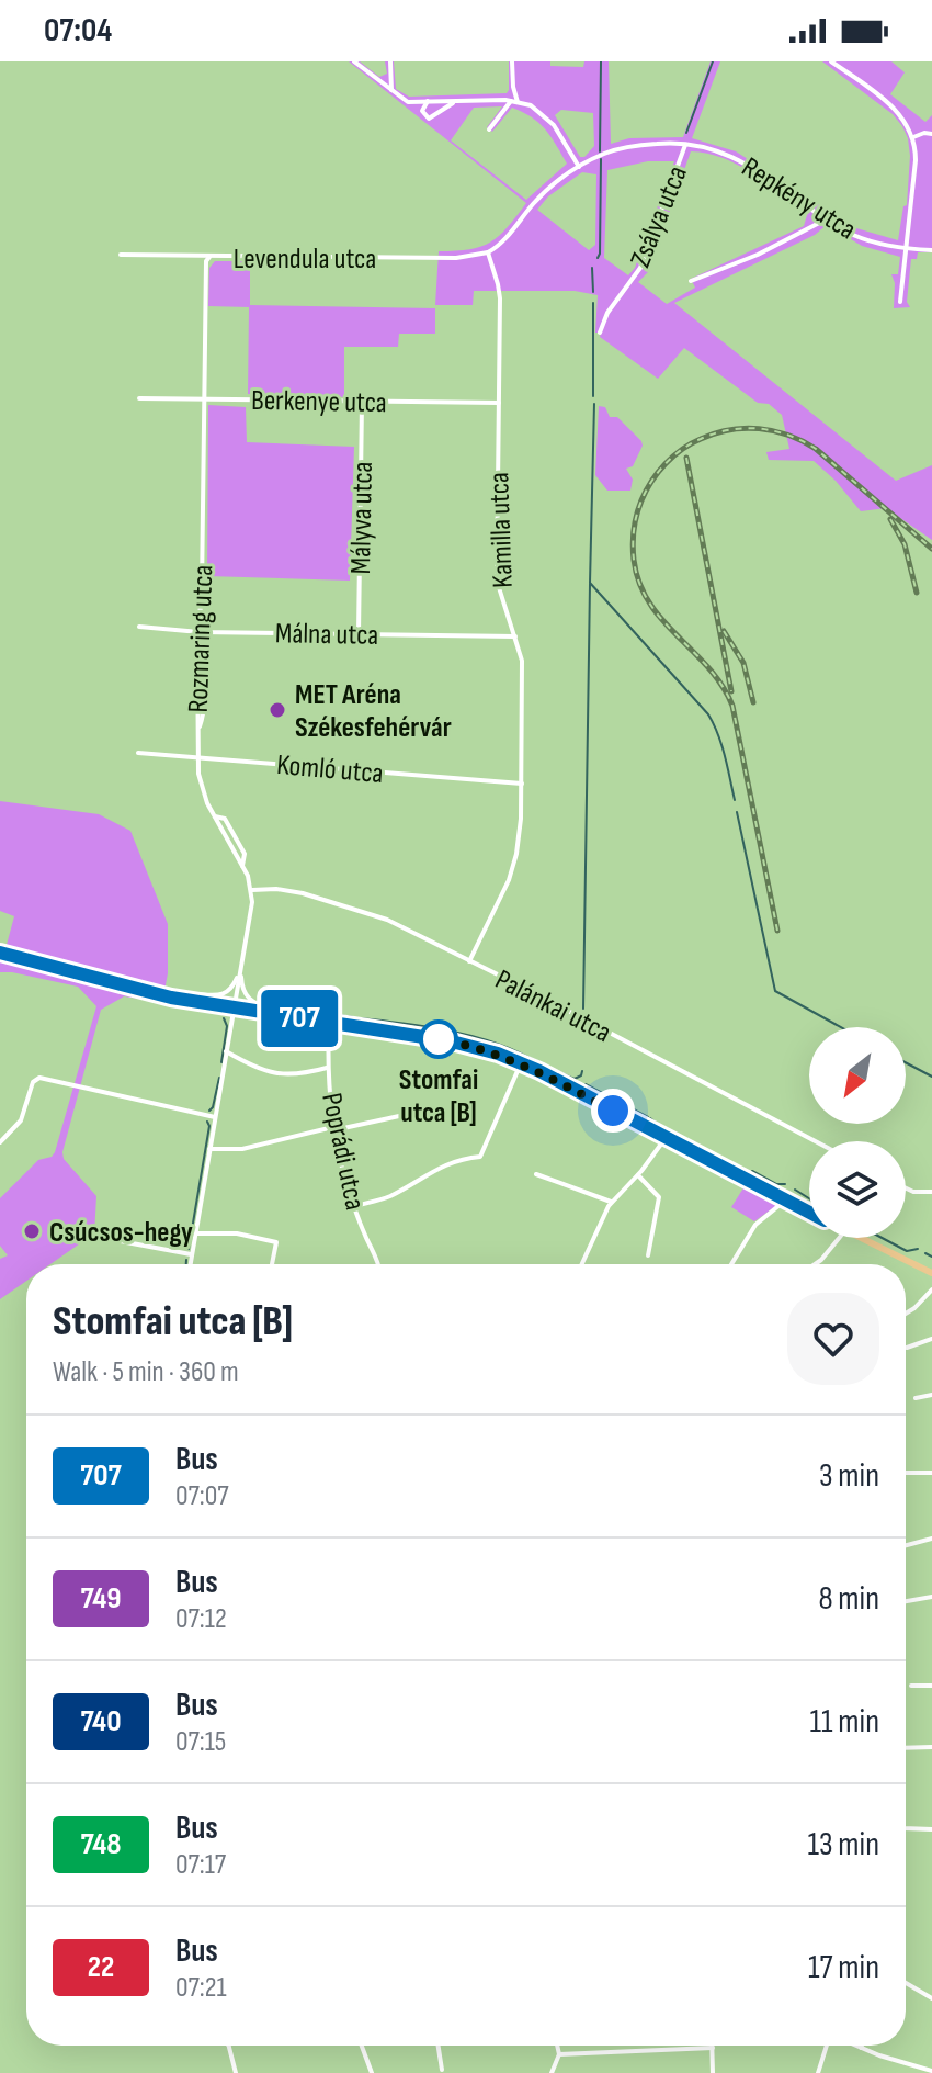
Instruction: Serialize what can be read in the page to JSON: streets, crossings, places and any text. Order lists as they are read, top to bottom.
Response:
{
  "streets": {
    "street": [
      "Repkény utca",
      "Zsálya utca",
      "Levendula utca",
      "Berkenye utca",
      "Mályva utca",
      "Kamilla utca",
      "Málna utca",
      "Rozmaring utca",
      "Komló utca",
      "Palánkai utca",
      "Poprádi utca"
    ]
  },
  "crossings": [
    ["Repkény utca", "Zsálya utca"],
    ["Repkény utca", "Levendula utca"],
    ["Repkény utca", "Kamilla utca"],
    ["Levendula utca", "Kamilla utca"],
    ["Levendula utca", "Rozmaring utca"],
    ["Berkenye utca", "Mályva utca"],
    ["Berkenye utca", "Kamilla utca"],
    ["Berkenye utca", "Rozmaring utca"],
    ["Mályva utca", "Málna utca"],
    ["Kamilla utca", "Málna utca"],
    ["Kamilla utca", "Komló utca"],
    ["Kamilla utca", "Palánkai utca"],
    ["Málna utca", "Rozmaring utca"],
    ["Rozmaring utca", "Komló utca"],
    ["Rozmaring utca", "Palánkai utca"]
  ],
  "places": ["MET Aréna Székesfehérvár", "Stomfai utca [B]", "Csúcsos-hegy"],
  "lines": ["bus line 707"],
  "north": "bottom left",
  "page": {
    "status": "07:04",
    "on_map": "707",
    "heading": ["Stomfai utca [B]", "Walk · 5 min · 360 m"],
    "list": [
      {
        "mark": "707",
        "name": "Bus",
        "note": "07:07",
        "value": "3 min"
      },
      {
        "mark": "749",
        "name": "Bus",
        "note": "07:12",
        "value": "8 min"
      },
      {
        "mark": "740",
        "name": "Bus",
        "note": "07:15",
        "value": "11 min"
      },
      {
        "mark": "748",
        "name": "Bus",
        "note": "07:17",
        "value": "13 min"
      },
      {
        "mark": "22",
        "name": "Bus",
        "note": "07:21",
        "value": "17 min"
      }
    ]
  }
}
